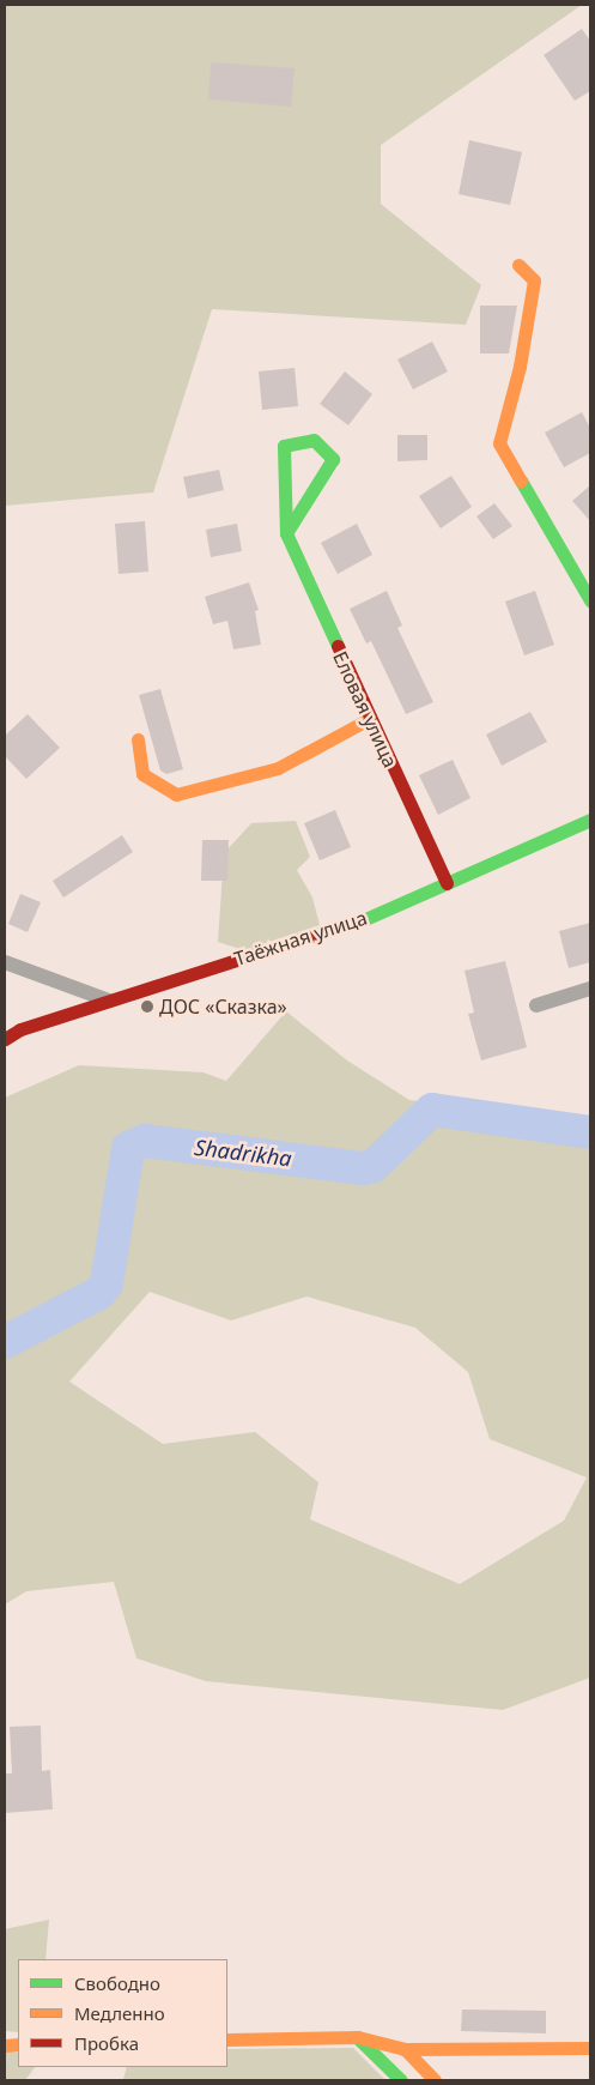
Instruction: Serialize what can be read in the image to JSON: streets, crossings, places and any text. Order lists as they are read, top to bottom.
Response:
{
  "streets": {
    "street": ["Еловая улица", "Таёжная улица"]
  },
  "crossings": [
    ["Еловая улица", "Таёжная улица"]
  ],
  "water": ["Shadrikha"],
  "places": ["ДОС «Сказка»"],
  "legend": ["Свободно", "Медленно", "Пробка"]
}
